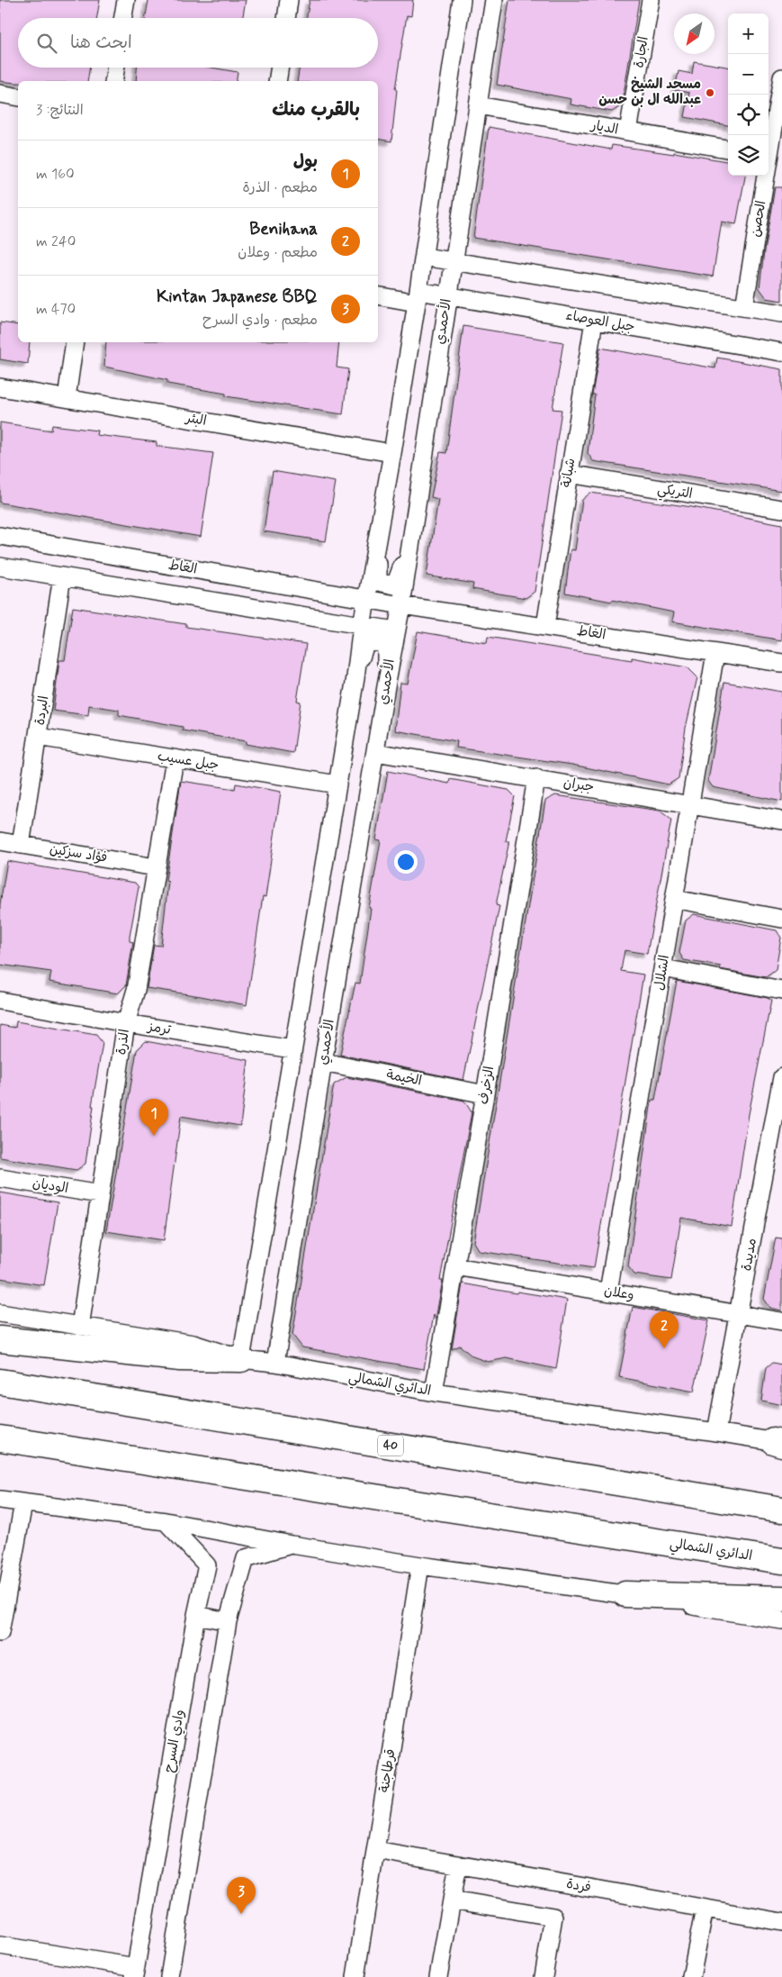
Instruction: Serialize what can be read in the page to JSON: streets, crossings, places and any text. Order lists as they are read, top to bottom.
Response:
{
  "streets": {
    "highway": ["الدائري الشمالي", "40"],
    "street": [
      "الجارة",
      "الديار",
      "الحصن",
      "الأحمدي",
      "جبل العوصاء",
      "البئر",
      "شبانة",
      "التريكي",
      "الغاط",
      "البردة",
      "جبل عسيب",
      "جبران",
      "فؤاد سزكين",
      "الشلال",
      "ترمز",
      "الذرة",
      "الخيمة",
      "الزخرف",
      "الوديان",
      "مديدة",
      "وعلان",
      "وادي السرح",
      "قرطاجنة",
      "فردة"
    ]
  },
  "crossings": [
    ["الجارة", "الديار"],
    ["الديار", "الأحمدي"],
    ["الأحمدي", "جبل العوصاء"],
    ["الأحمدي", "الغاط"],
    ["الأحمدي", "جبران"],
    ["الأحمدي", "الخيمة"],
    ["الأحمدي", "الدائري الشمالي"],
    ["جبل العوصاء", "شبانة"],
    ["شبانة", "التريكي"],
    ["شبانة", "الغاط"],
    ["الغاط", "الشلال"],
    ["البردة", "جبل عسيب"],
    ["البردة", "فؤاد سزكين"],
    ["جبل عسيب", "الذرة"],
    ["جبران", "الشلال"],
    ["جبران", "الزخرف"],
    ["فؤاد سزكين", "الذرة"],
    ["الشلال", "وعلان"],
    ["ترمز", "الذرة"],
    ["الذرة", "الوديان"],
    ["الذرة", "الدائري الشمالي"],
    ["الخيمة", "الزخرف"],
    ["الزخرف", "وعلان"],
    ["الزخرف", "الدائري الشمالي"],
    ["مديدة", "وعلان"],
    ["مديدة", "الدائري الشمالي"],
    ["قرطاجنة", "فردة"]
  ],
  "places": ["مسحد الشيخ عبدالله ال بن حسن"],
  "north": "bottom left",
  "page": {
    "map_buttons": ["+", "−"],
    "search": "ابحث هنا",
    "heading": ["بالقرب منك", "النتائج: 3"],
    "list": [
      {
        "mark": "1",
        "name": "بول",
        "note": "مطعم · الذرة",
        "value": "160 m"
      },
      {
        "mark": "2",
        "name": "Benihana",
        "note": "مطعم · وعلان",
        "value": "240 m"
      },
      {
        "mark": "3",
        "name": "Kintan Japanese BBQ",
        "note": "مطعم · وادي السرح",
        "value": "470 m"
      }
    ],
    "pins": ["1", "2", "3"]
  }
}
